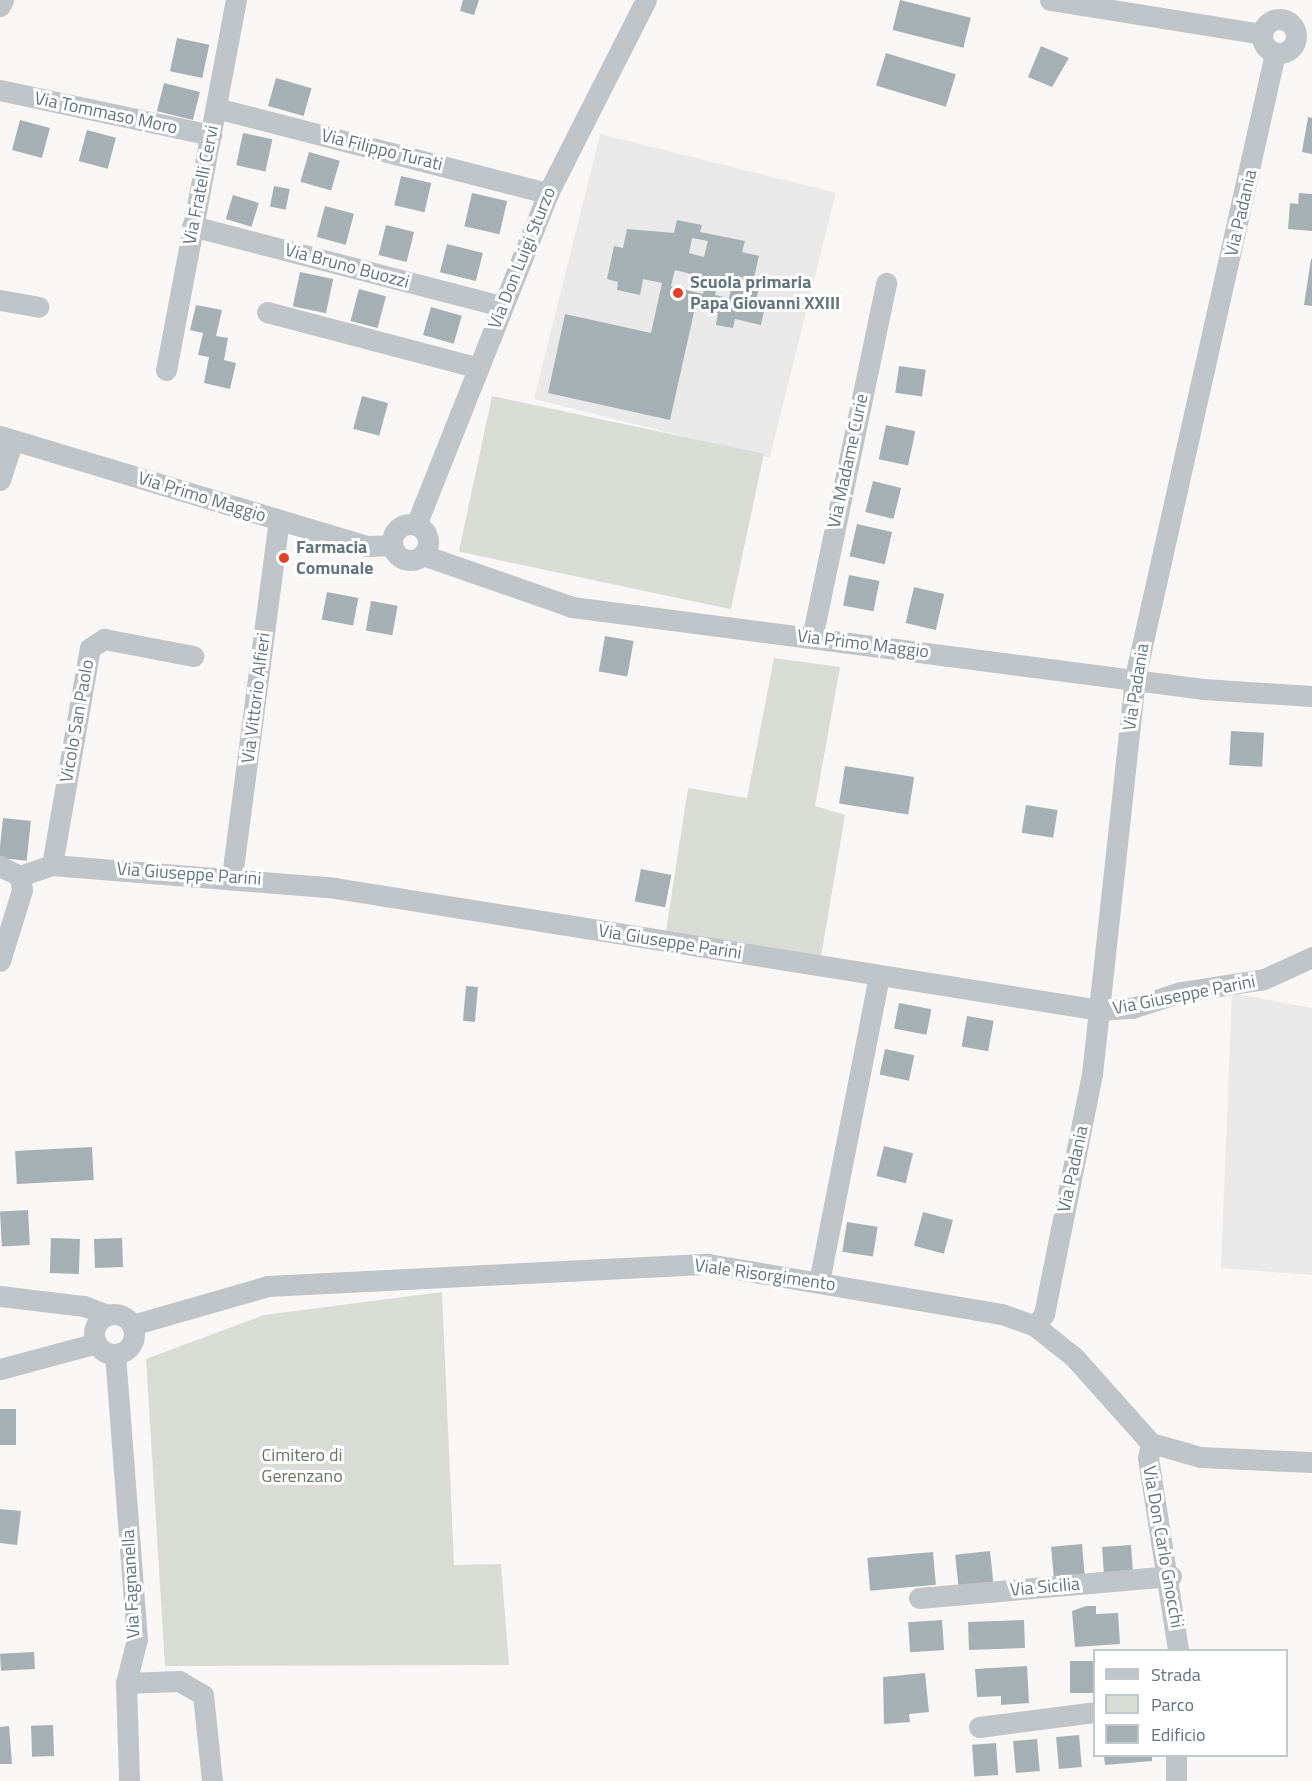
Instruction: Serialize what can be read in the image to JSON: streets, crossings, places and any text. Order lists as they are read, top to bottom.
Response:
{
  "streets": {
    "street": [
      "Via Tommaso Moro",
      "Via Filippo Turati",
      "Via Fratelli Cervi",
      "Via Padania",
      "Via Don Luigi Sturzo",
      "Via Bruno Buozzi",
      "Via Madame Curie",
      "Via Primo Maggio",
      "Via Vittorio Alfieri",
      "Vicolo San Paolo",
      "Via Giuseppe Parini",
      "Viale Risorgimento",
      "Via Don Carlo Gnocchi",
      "Via Fagnanella",
      "Via Sicilia"
    ]
  },
  "crossings": [
    ["Via Tommaso Moro", "Via Fratelli Cervi"],
    ["Via Filippo Turati", "Via Fratelli Cervi"],
    ["Via Filippo Turati", "Via Don Luigi Sturzo"],
    ["Via Fratelli Cervi", "Via Bruno Buozzi"],
    ["Via Padania", "Via Primo Maggio"],
    ["Via Padania", "Via Giuseppe Parini"],
    ["Via Padania", "Viale Risorgimento"],
    ["Via Don Luigi Sturzo", "Via Bruno Buozzi"],
    ["Via Don Luigi Sturzo", "Via Primo Maggio"],
    ["Via Madame Curie", "Via Primo Maggio"],
    ["Via Primo Maggio", "Via Vittorio Alfieri"],
    ["Via Vittorio Alfieri", "Via Giuseppe Parini"],
    ["Vicolo San Paolo", "Via Giuseppe Parini"],
    ["Viale Risorgimento", "Via Don Carlo Gnocchi"],
    ["Viale Risorgimento", "Via Fagnanella"],
    ["Via Don Carlo Gnocchi", "Via Sicilia"]
  ],
  "parks": ["Cimitero di Gerenzano"],
  "places": ["Scuola primaria Papa Giovanni XXIII", "Farmacia Comunale"],
  "legend": ["Strada", "Parco", "Edificio"]
}
